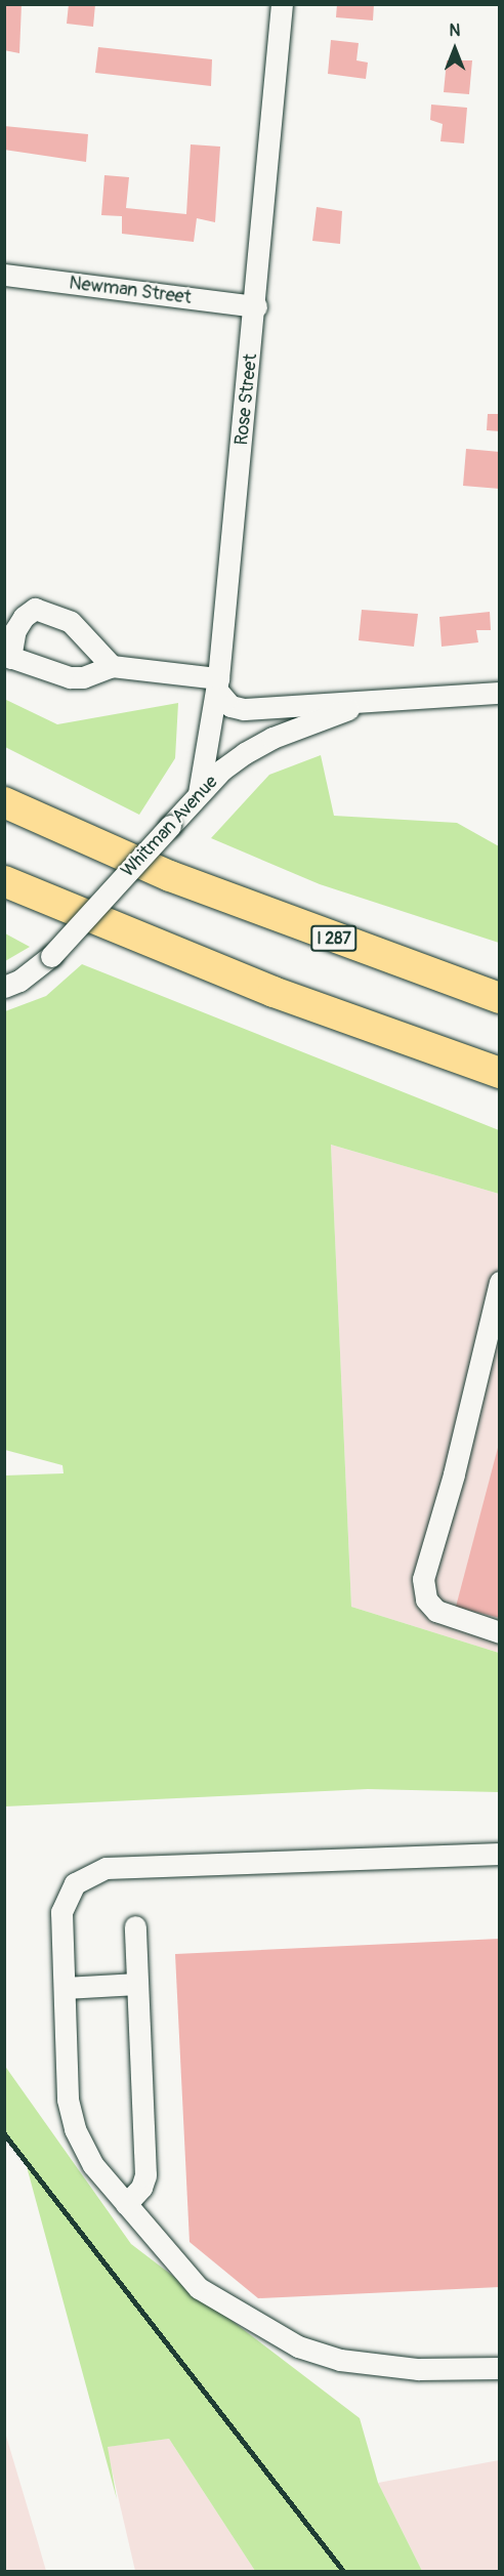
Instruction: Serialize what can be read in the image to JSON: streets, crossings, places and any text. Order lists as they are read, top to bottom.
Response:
{
  "streets": {
    "highway": ["I 287"],
    "street": ["Newman Street", "Rose Street", "Whitman Avenue"]
  },
  "crossings": [
    ["Newman Street", "Rose Street"],
    ["Rose Street", "Whitman Avenue"]
  ],
  "north": "top"
}
